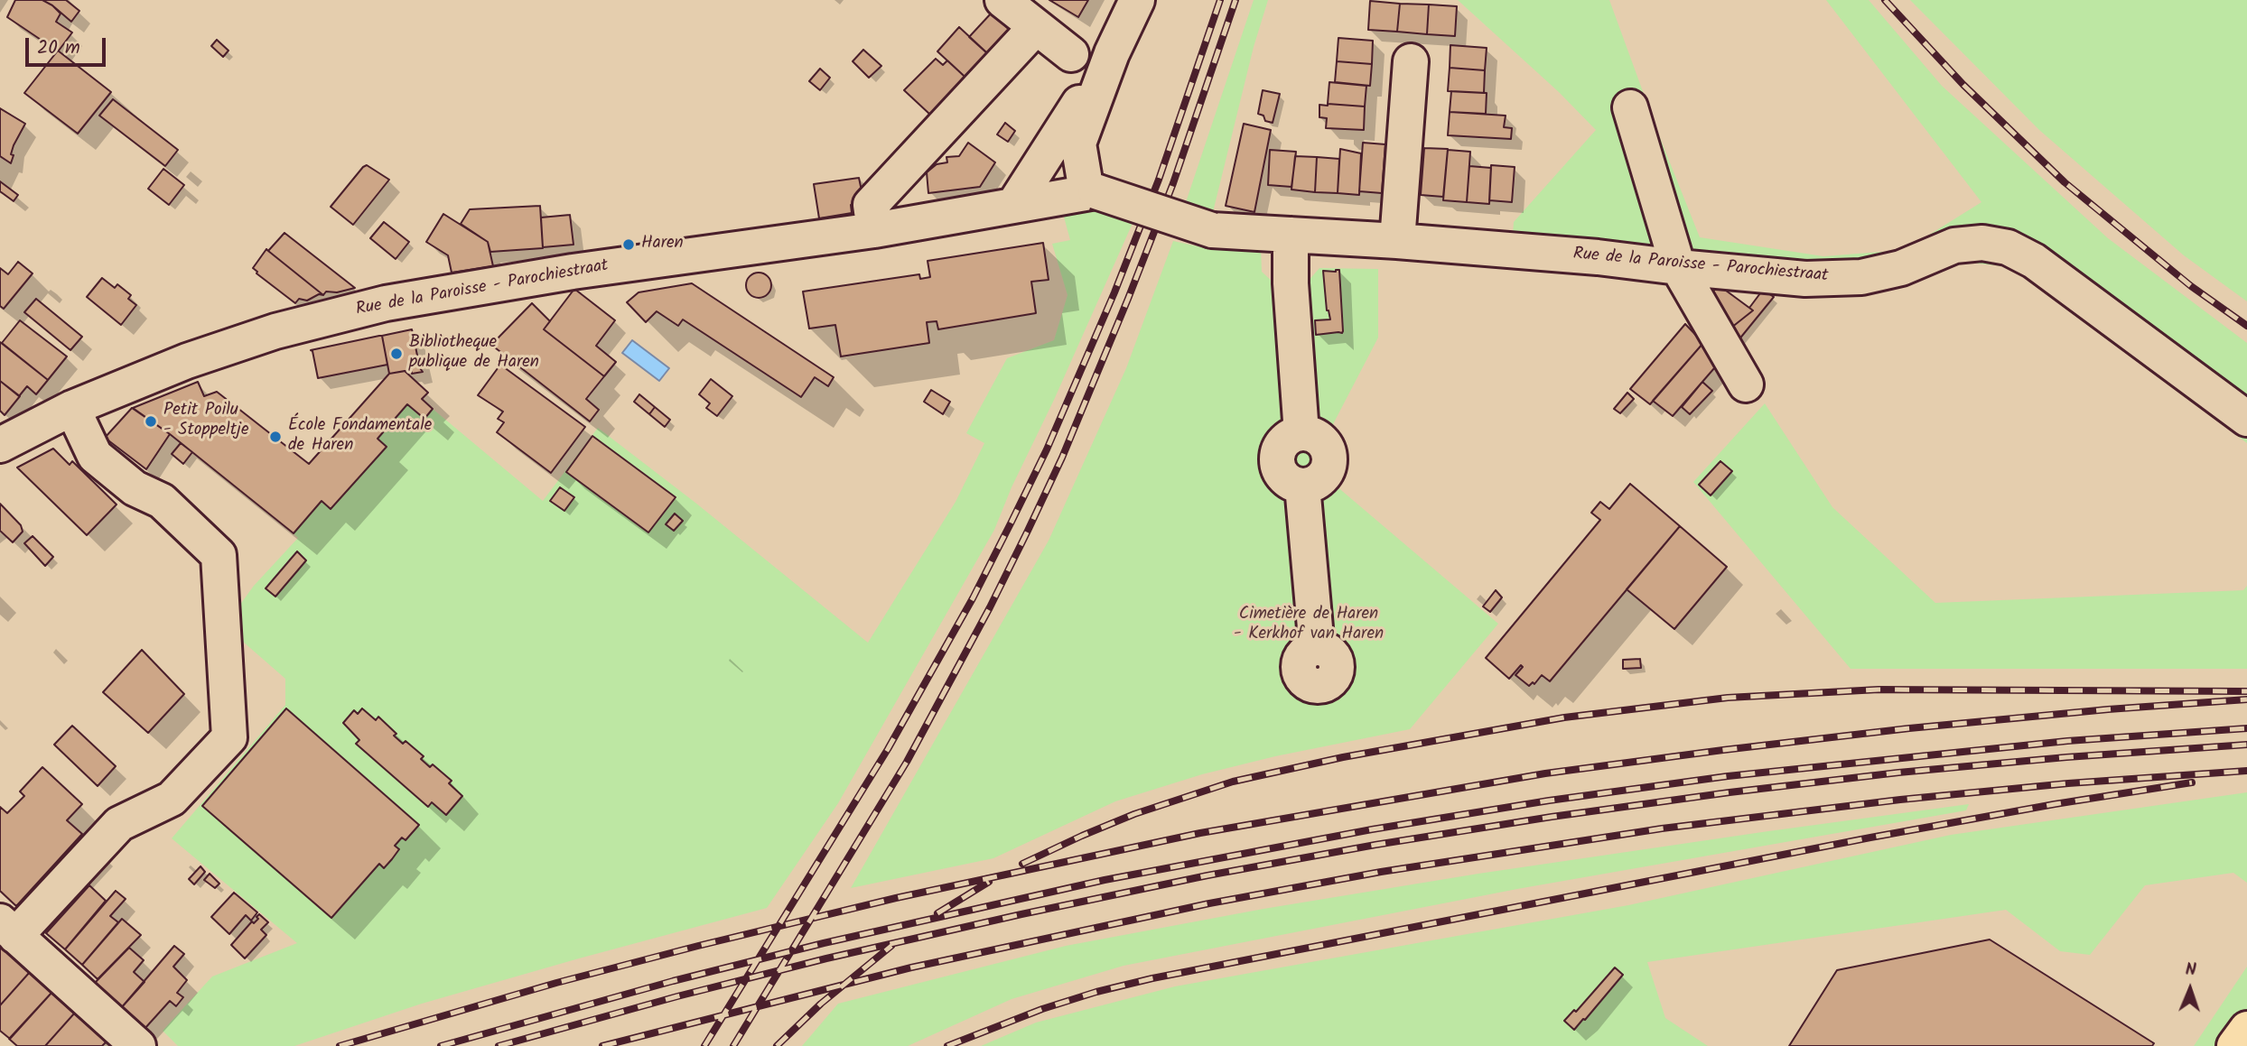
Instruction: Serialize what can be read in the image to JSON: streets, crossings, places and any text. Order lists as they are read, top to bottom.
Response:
{
  "streets": {
    "street": ["Rue de la Paroisse - Parochiestraat"]
  },
  "parks": ["Cimetière de Haren - Kerkhof van Haren"],
  "places": [
    "Haren",
    "Bibliotheque publique de Haren",
    "Petit Poilu - Stoppeltje",
    "École Fondamentale de Haren"
  ],
  "scale_bar": "20 m",
  "north": "top"
}
